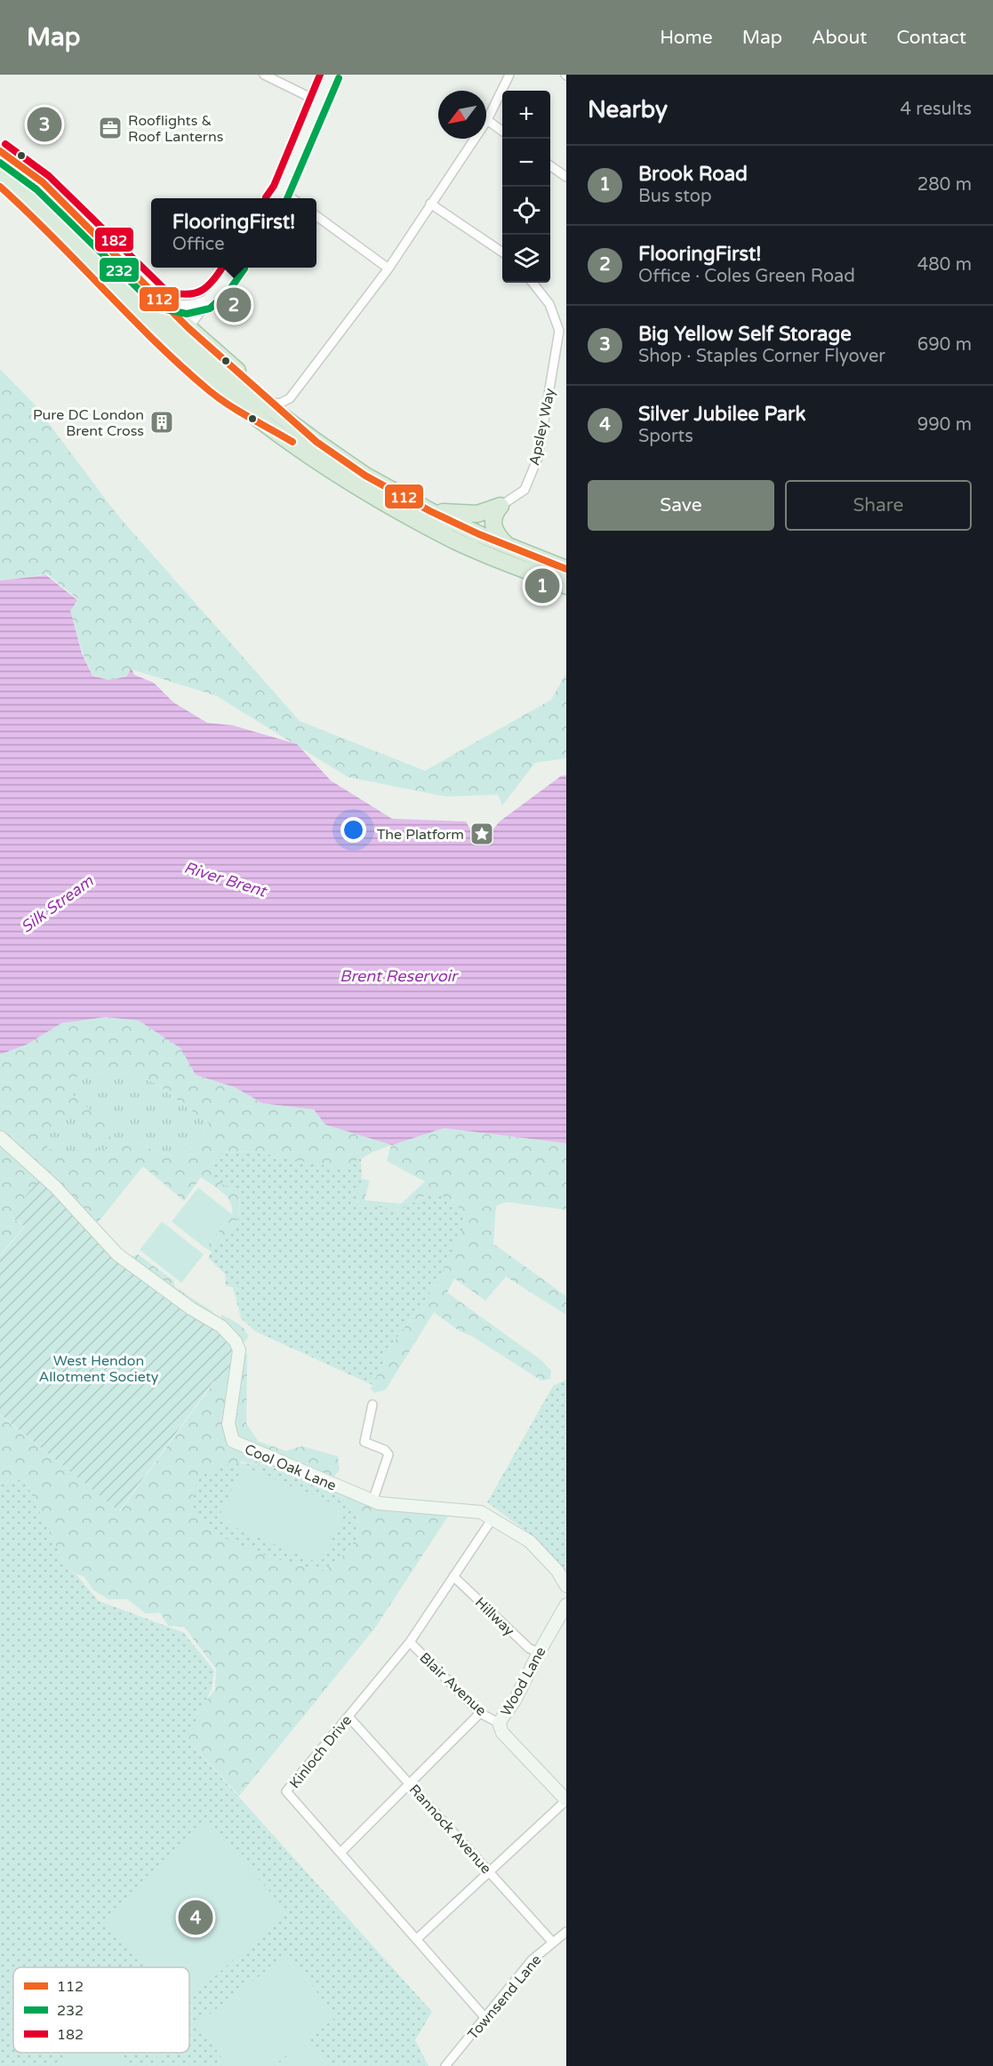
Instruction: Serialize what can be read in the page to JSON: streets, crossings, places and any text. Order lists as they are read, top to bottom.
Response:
{
  "streets": {
    "street": [
      "Apsley Way",
      "Cool Oak Lane",
      "Hillway",
      "Wood Lane",
      "Blair Avenue",
      "Kinloch Drive",
      "Rannock Avenue",
      "Townsend Lane"
    ]
  },
  "crossings": [
    ["Cool Oak Lane", "Kinloch Drive"],
    ["Hillway", "Wood Lane"],
    ["Hillway", "Kinloch Drive"],
    ["Wood Lane", "Blair Avenue"],
    ["Blair Avenue", "Kinloch Drive"],
    ["Kinloch Drive", "Rannock Avenue"],
    ["Kinloch Drive", "Townsend Lane"],
    ["Rannock Avenue", "Townsend Lane"]
  ],
  "water": ["River Brent", "Silk Stream", "Brent Reservoir"],
  "parks": ["West Hendon Allotment Society"],
  "places": {
    "office": ["Rooflights & Roof Lanterns"],
    "building": ["Pure DC London Brent Cross"],
    "place": ["The Platform"]
  },
  "lines": ["transit line 182", "transit line 232", "transit line 112"],
  "legend": ["112", "232", "182"],
  "north": "bottom left",
  "page": {
    "header": "Map",
    "nav": [
      "Home",
      "Map",
      "About",
      "Contact"
    ],
    "heading": ["Nearby", "4 results"],
    "map_buttons": ["+", "−"],
    "pins": [
      "3",
      "2",
      "1",
      "4"
    ],
    "list": [
      {
        "mark": "1",
        "name": "Brook Road",
        "note": "Bus stop",
        "value": "280 m"
      },
      {
        "mark": "2",
        "name": "FlooringFirst!",
        "note": "Office · Coles Green Road",
        "value": "480 m"
      },
      {
        "mark": "3",
        "name": "Big Yellow Self Storage",
        "note": "Shop · Staples Corner Flyover",
        "value": "690 m"
      },
      {
        "mark": "4",
        "name": "Silver Jubilee Park",
        "note": "Sports",
        "value": "990 m"
      }
    ],
    "popup": ["FlooringFirst!", "Office"],
    "buttons": ["Save", "Share"]
  }
}
